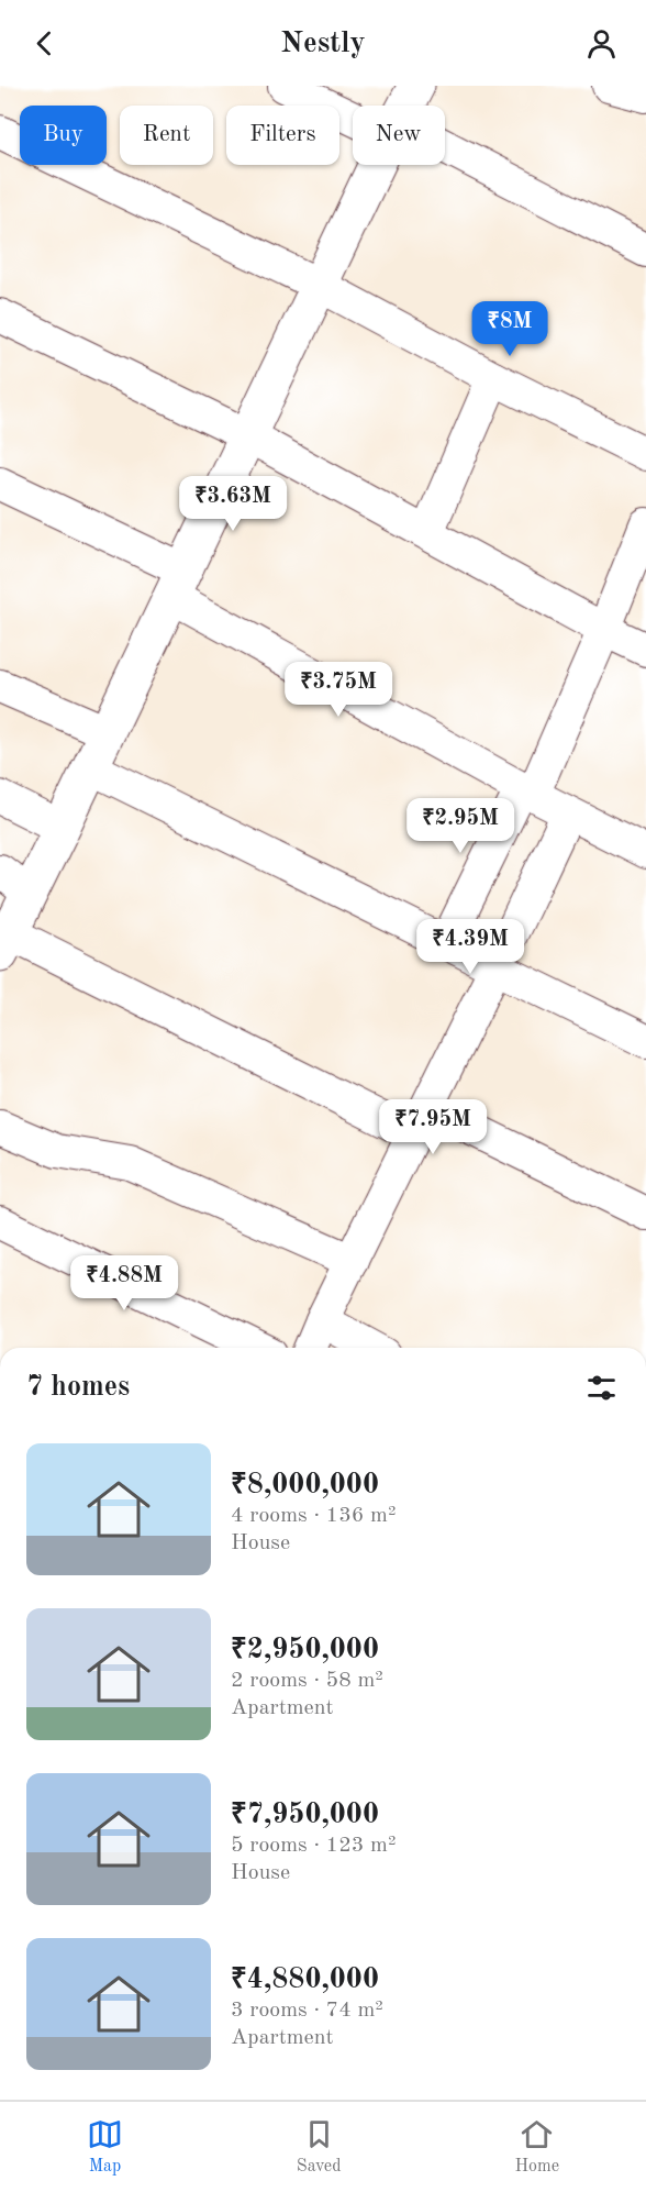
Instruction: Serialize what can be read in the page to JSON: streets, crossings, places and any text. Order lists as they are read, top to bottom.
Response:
{
  "page": {
    "header": "Nestly",
    "chip": [
      "Buy",
      "Rent",
      "Filters",
      "New"
    ],
    "price": [
      "₹8M",
      "₹3.63M",
      "₹3.75M",
      "₹2.95M",
      "₹4.39M",
      "₹7.95M",
      "₹4.88M"
    ],
    "heading": "7 homes",
    "list": [
      {
        "name": "₹8,000,000",
        "note": "4 rooms · 136 m² · House"
      },
      {
        "name": "₹2,950,000",
        "note": "2 rooms · 58 m² · Apartment"
      },
      {
        "name": "₹7,950,000",
        "note": "5 rooms · 123 m² · House"
      },
      {
        "name": "₹4,880,000",
        "note": "3 rooms · 74 m² · Apartment"
      }
    ],
    "tabs": ["Map", "Saved", "Home"]
  }
}
